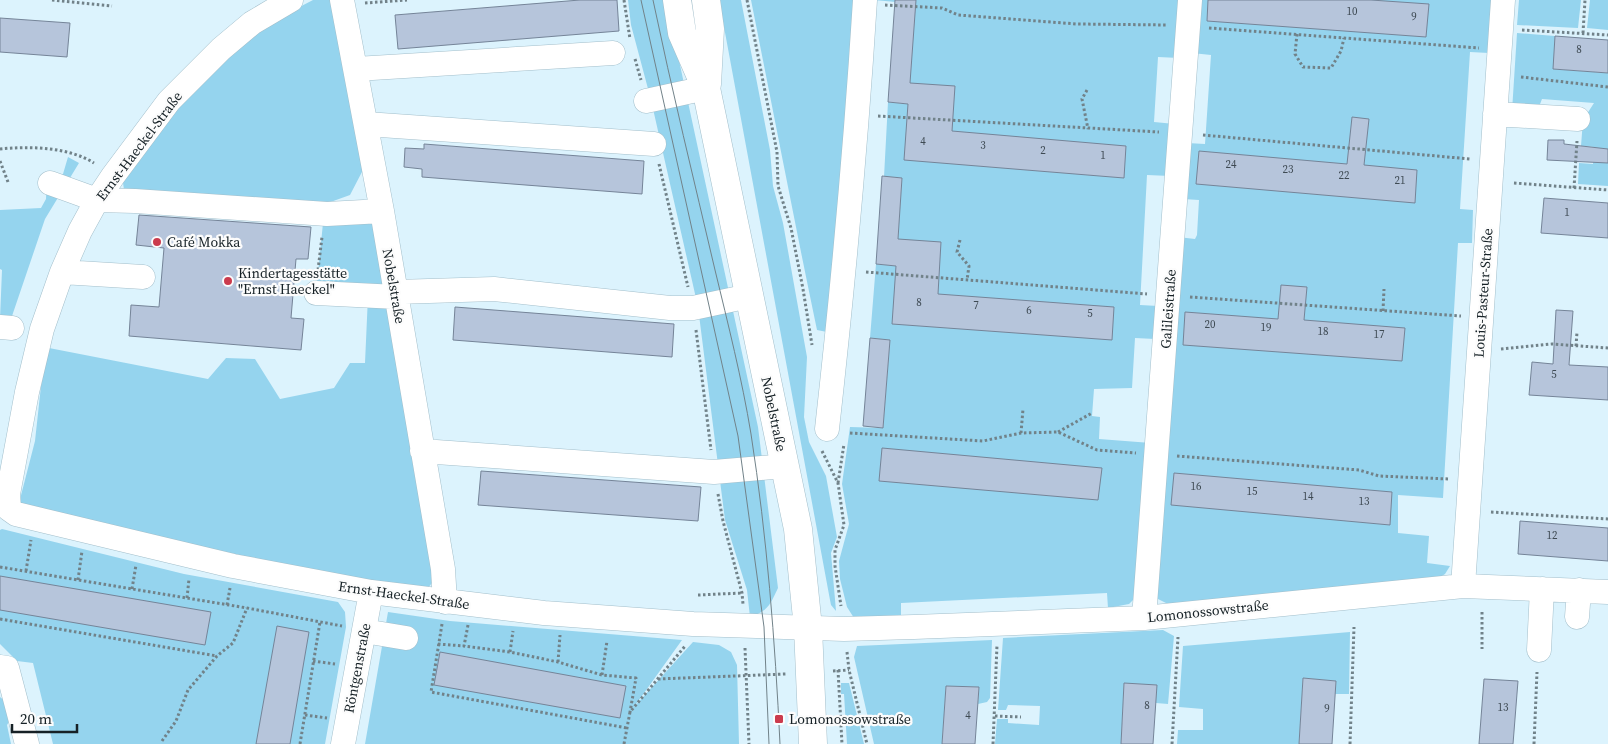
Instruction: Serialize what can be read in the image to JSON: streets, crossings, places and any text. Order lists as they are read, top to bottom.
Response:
{
  "streets": {
    "main road": ["Nobelstraße"],
    "street": [
      "Ernst-Haeckel-Straße",
      "Louis-Pasteur-Straße",
      "Galileistraße",
      "Lomonossowstraße",
      "Röntgenstraße"
    ]
  },
  "crossings": [
    ["Ernst-Haeckel-Straße", "Nobelstraße"],
    ["Ernst-Haeckel-Straße", "Lomonossowstraße"],
    ["Ernst-Haeckel-Straße", "Röntgenstraße"],
    ["Nobelstraße", "Lomonossowstraße"],
    ["Louis-Pasteur-Straße", "Lomonossowstraße"],
    ["Galileistraße", "Lomonossowstraße"]
  ],
  "places": {
    "other": ["Café Mokka", "Kindertagesstätte \"Ernst Haeckel\""],
    "transit": ["Lomonossowstraße"]
  },
  "house_numbers": [
    "10",
    "9",
    "8",
    "4",
    "3",
    "2",
    "1",
    "24",
    "23",
    "22",
    "21",
    "1",
    "8",
    "7",
    "6",
    "5",
    "20",
    "19",
    "18",
    "17",
    "5",
    "16",
    "15",
    "14",
    "13",
    "12",
    "8",
    "13",
    "9",
    "4"
  ],
  "scale_bar": "20 m"
}
